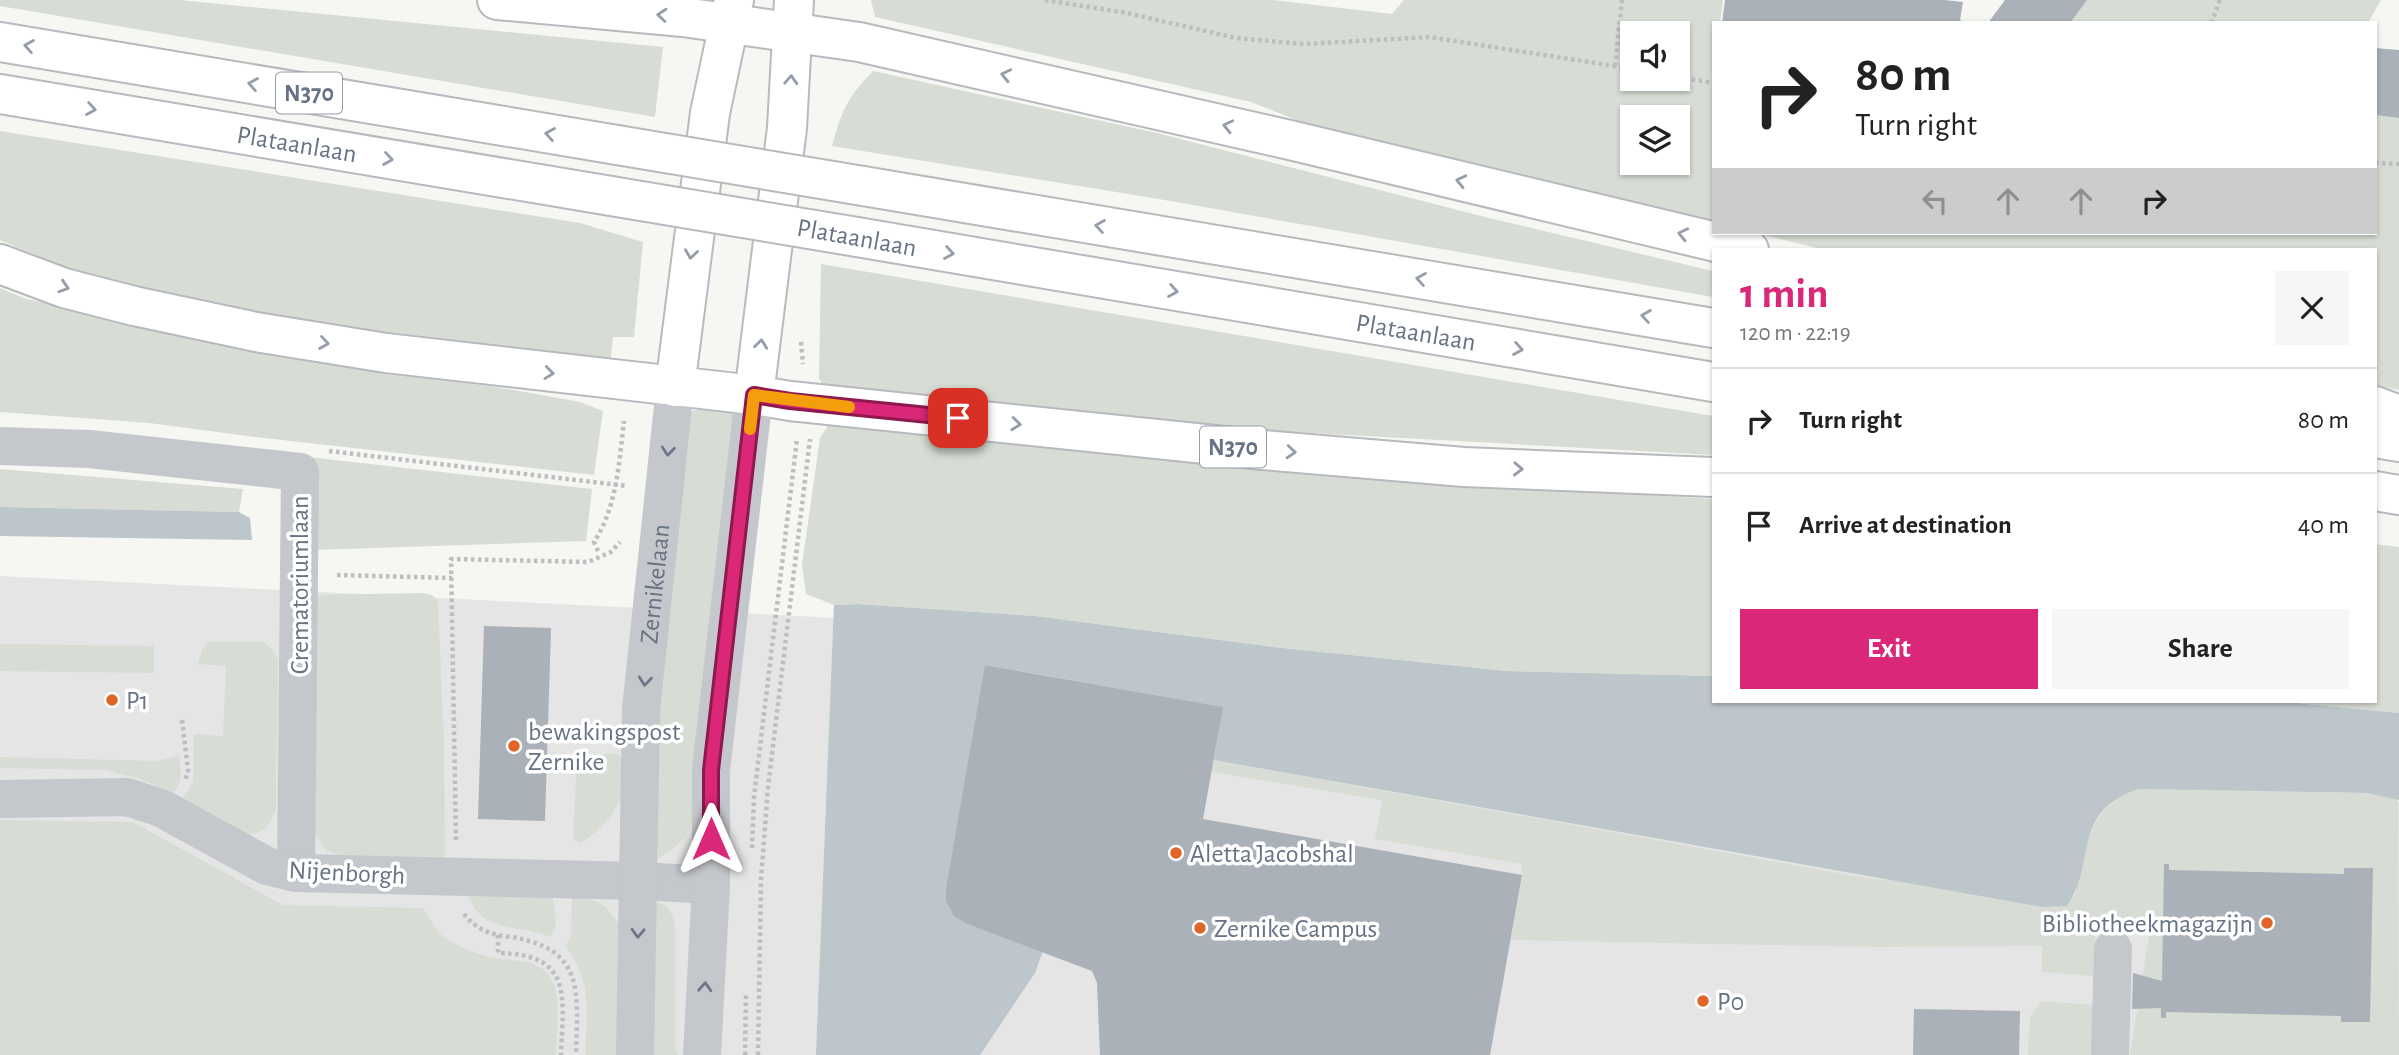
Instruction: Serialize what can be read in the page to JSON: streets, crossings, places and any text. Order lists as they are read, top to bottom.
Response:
{
  "streets": {
    "main road": ["N370", "Plataanlaan", "Zernikelaan"],
    "street": ["Crematoriumlaan", "Nijenborgh"]
  },
  "crossings": [
    ["N370", "Zernikelaan"],
    ["Zernikelaan", "Nijenborgh"],
    ["Crematoriumlaan", "Nijenborgh"]
  ],
  "places": [
    "P1",
    "bewakingspost Zernike",
    "Aletta Jacobshal",
    "Bibliotheekmagazijn",
    "Zernike Campus",
    "P0"
  ],
  "page": {
    "turn": ["80 m", "Turn right"],
    "heading": ["1 min", "120 m · 22:19"],
    "list": [
      {
        "name": "Turn right",
        "value": "80 m"
      },
      {
        "name": "Arrive at destination",
        "value": "40 m"
      }
    ],
    "buttons": ["Exit", "Share"]
  }
}
